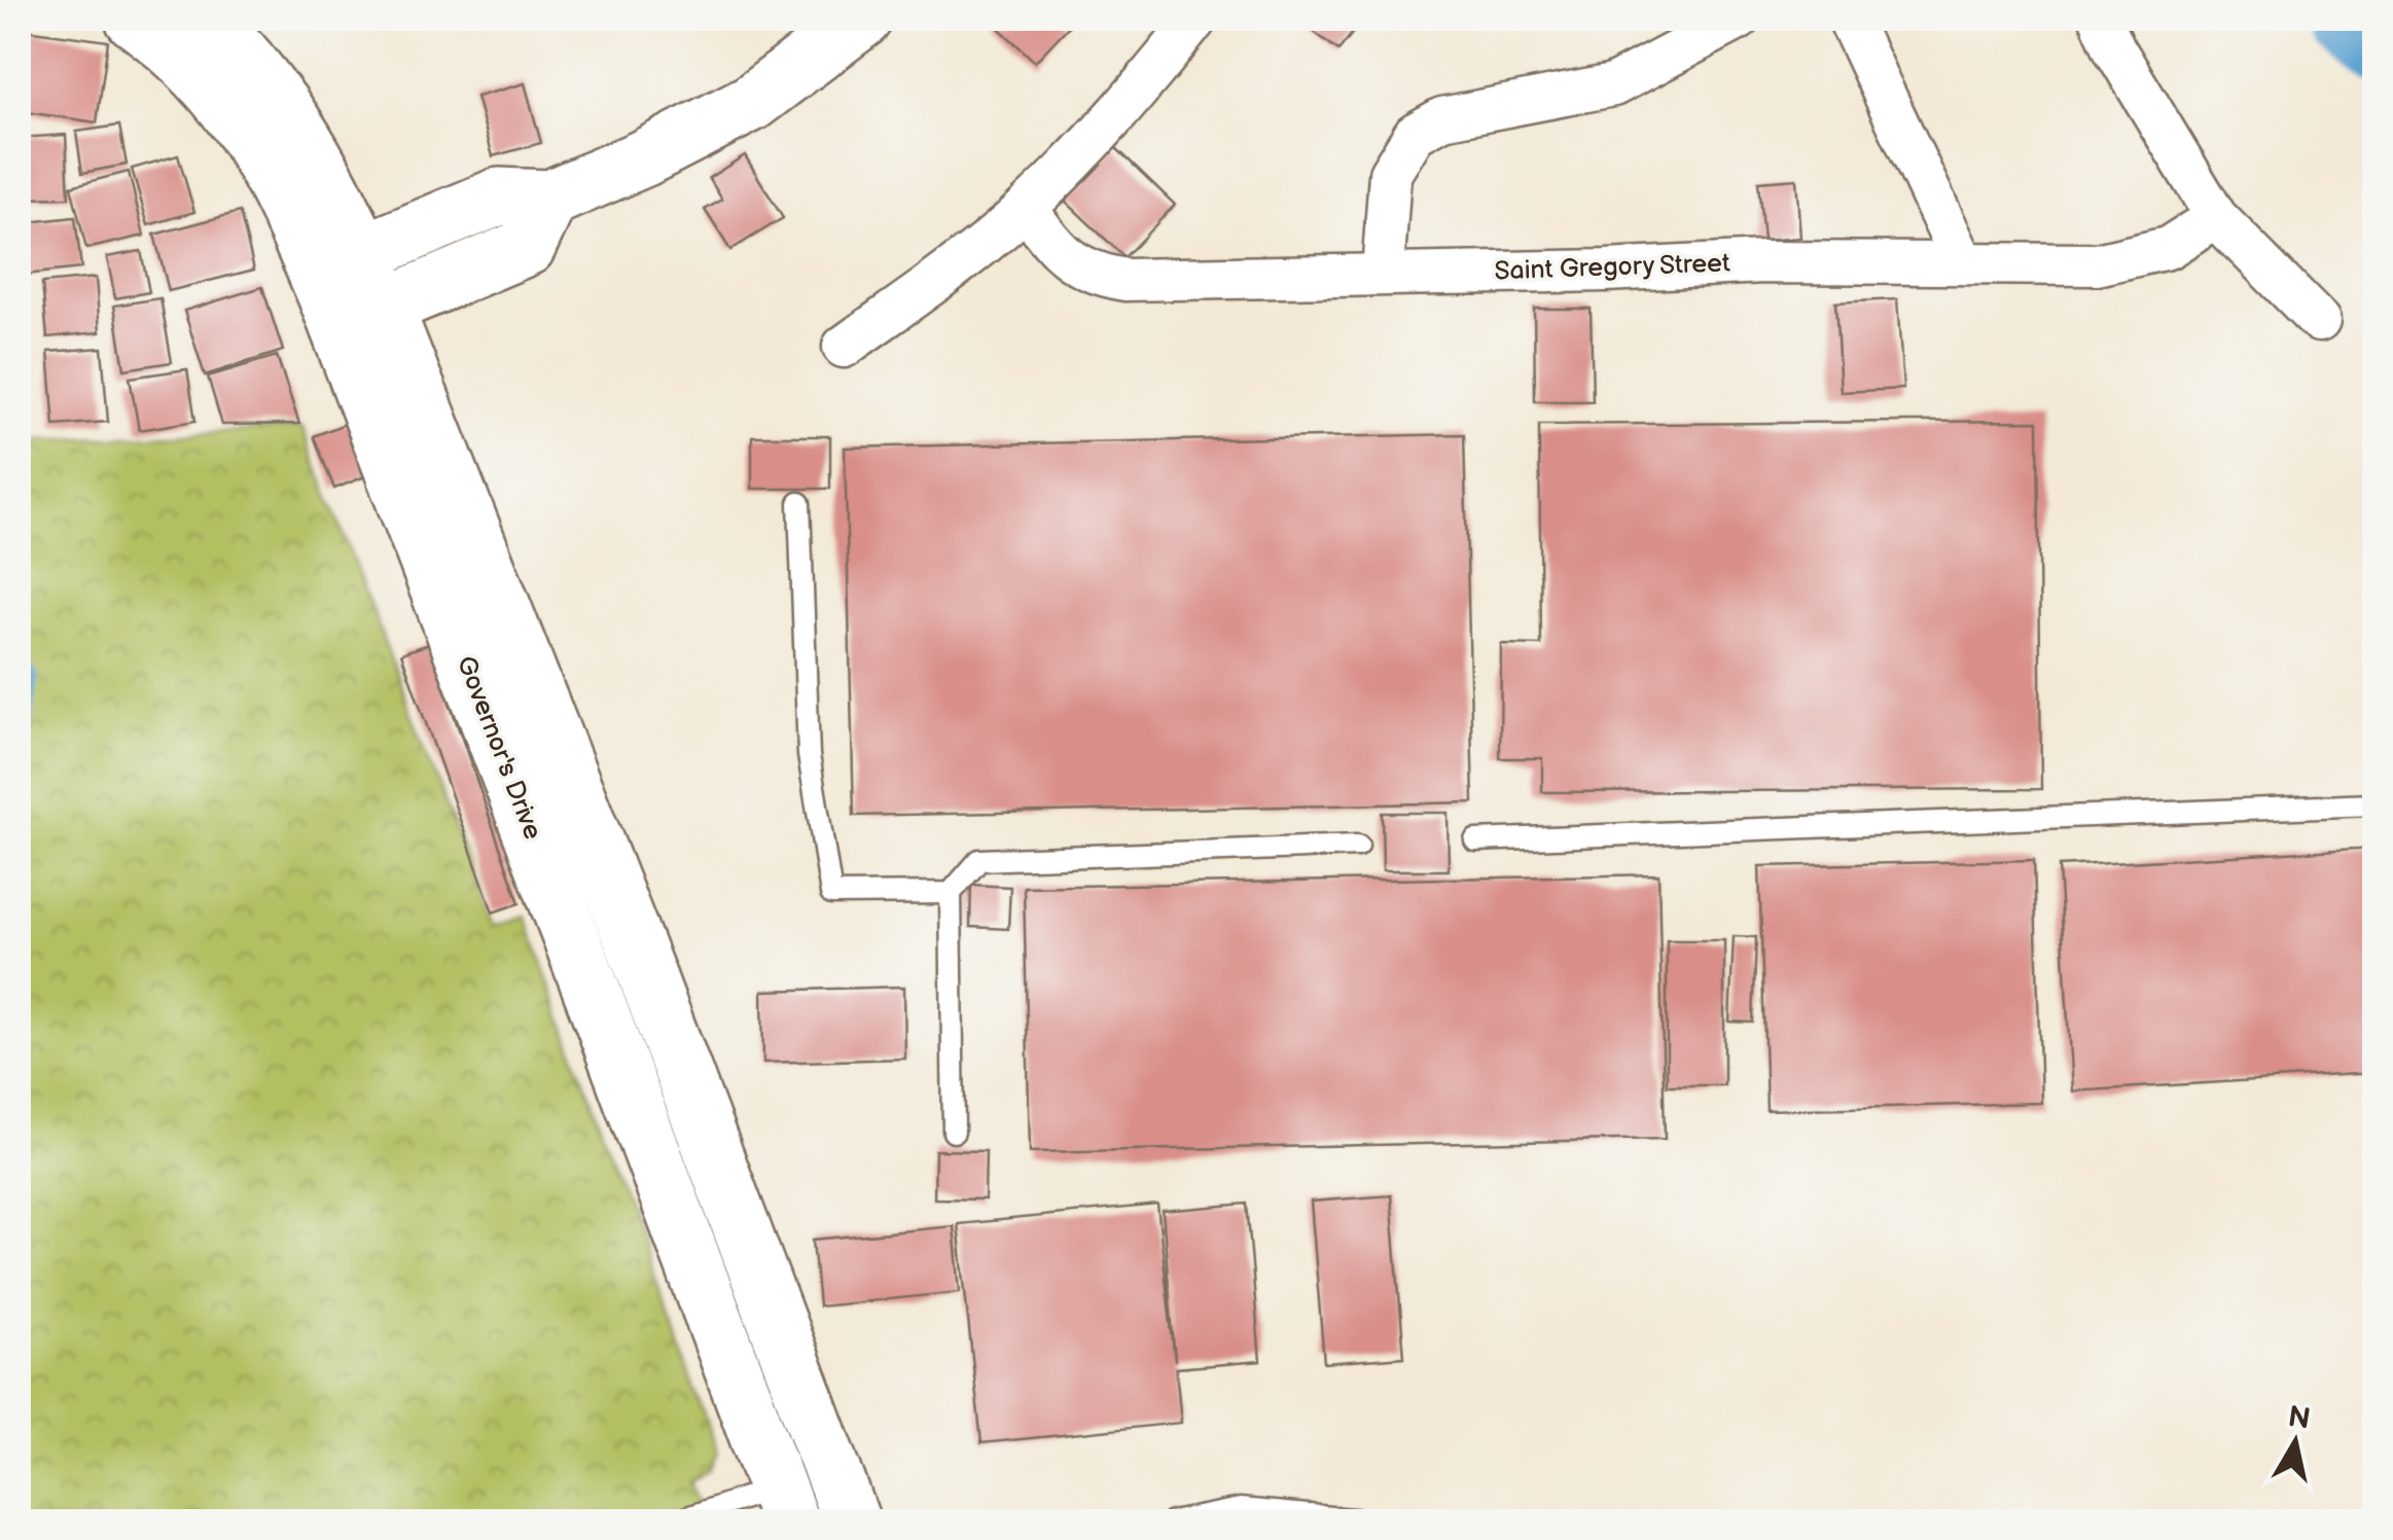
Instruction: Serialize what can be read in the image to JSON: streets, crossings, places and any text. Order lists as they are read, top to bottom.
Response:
{
  "streets": {
    "main road": ["Governor's Drive"],
    "street": ["Saint Gregory Street"]
  },
  "north": "top"
}
